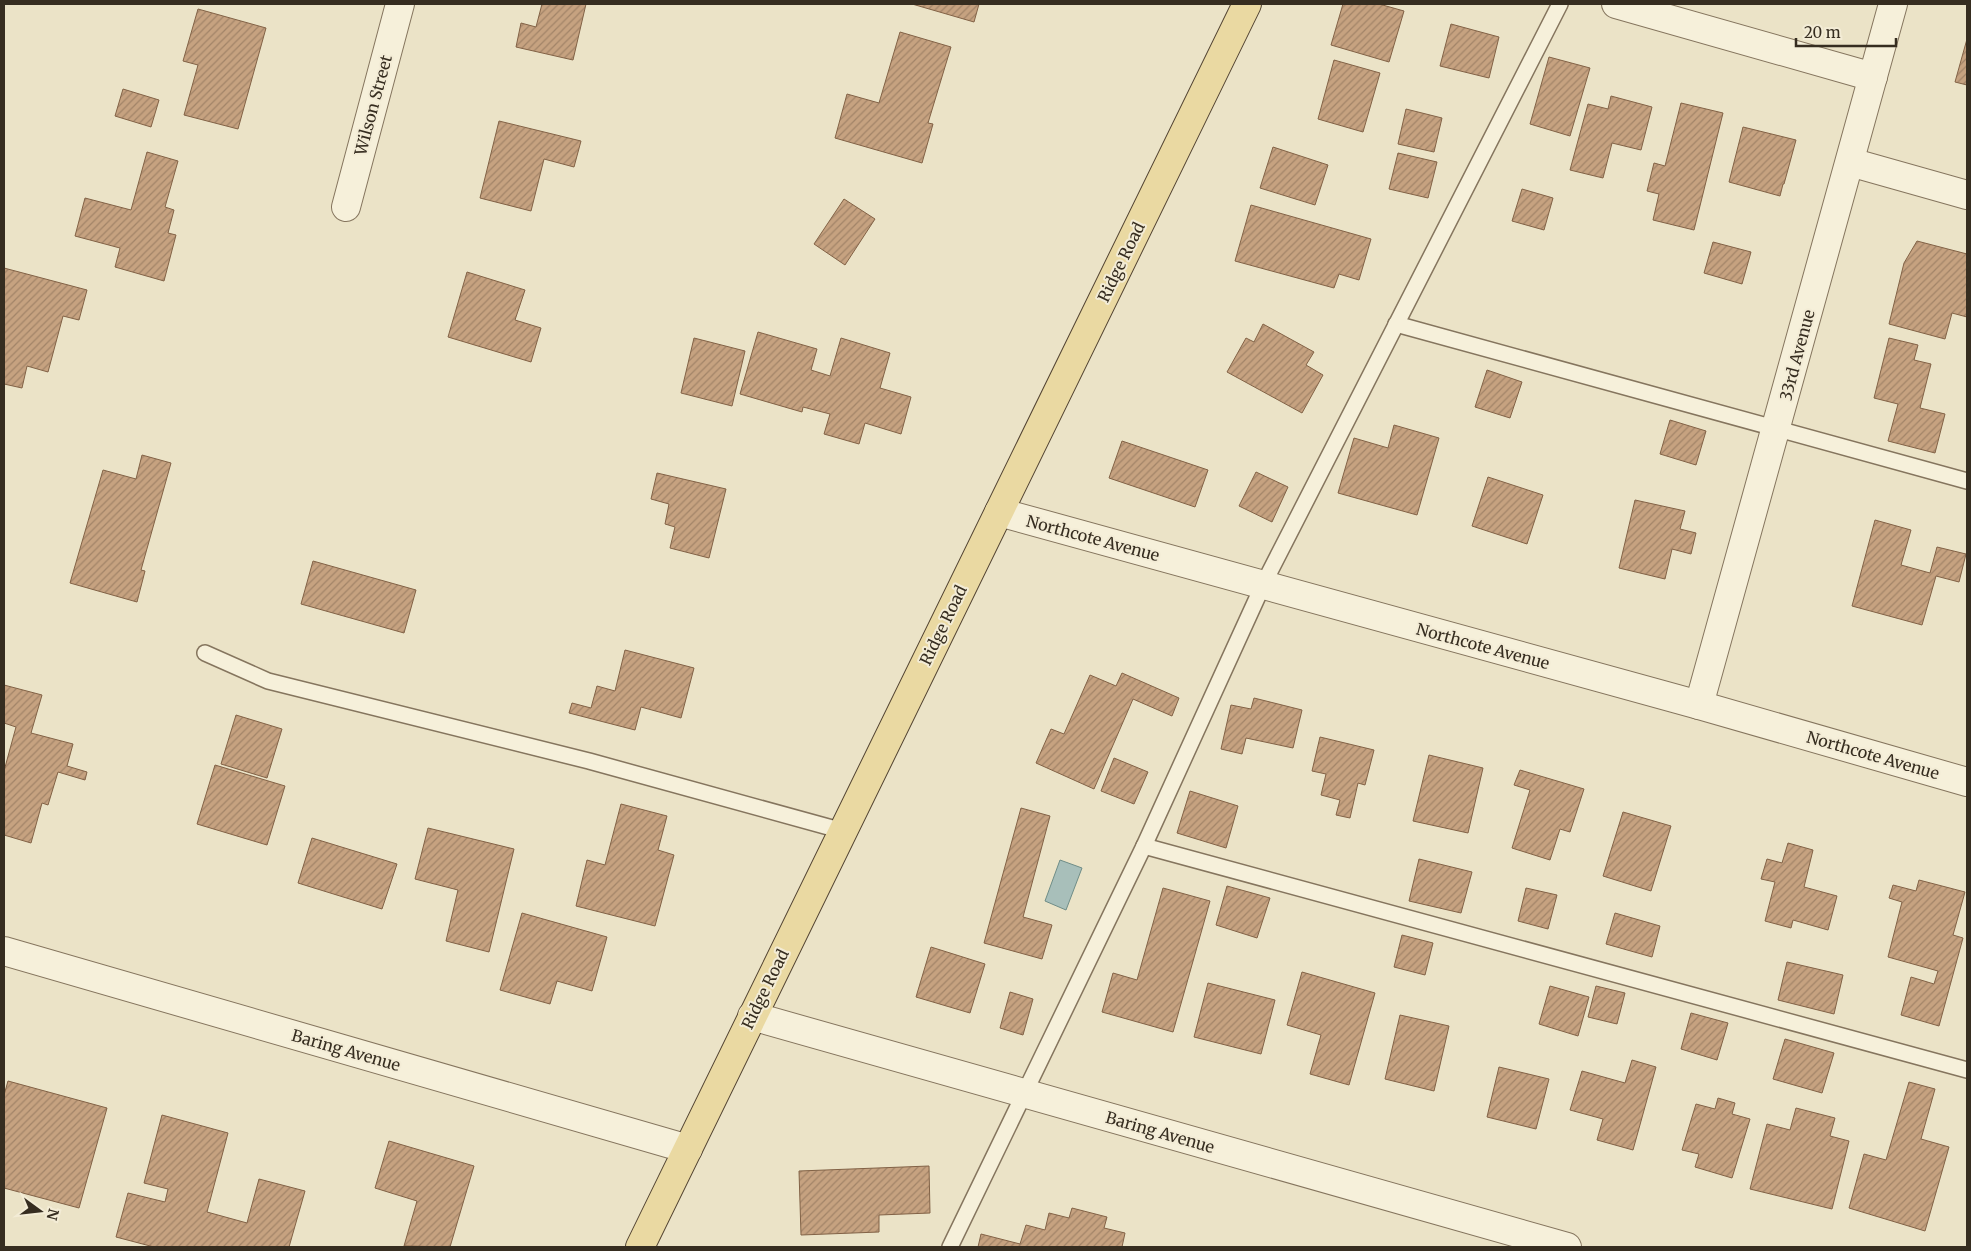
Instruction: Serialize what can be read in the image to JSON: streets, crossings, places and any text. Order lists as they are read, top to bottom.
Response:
{
  "streets": {
    "main road": ["Ridge Road"],
    "street": [
      "Wilson Street",
      "33rd Avenue",
      "Northcote Avenue",
      "Baring Avenue"
    ]
  },
  "crossings": [
    ["Ridge Road", "Northcote Avenue"],
    ["Ridge Road", "Baring Avenue"],
    ["33rd Avenue", "Northcote Avenue"]
  ],
  "scale_bar": "20 m",
  "north": "right"
}
